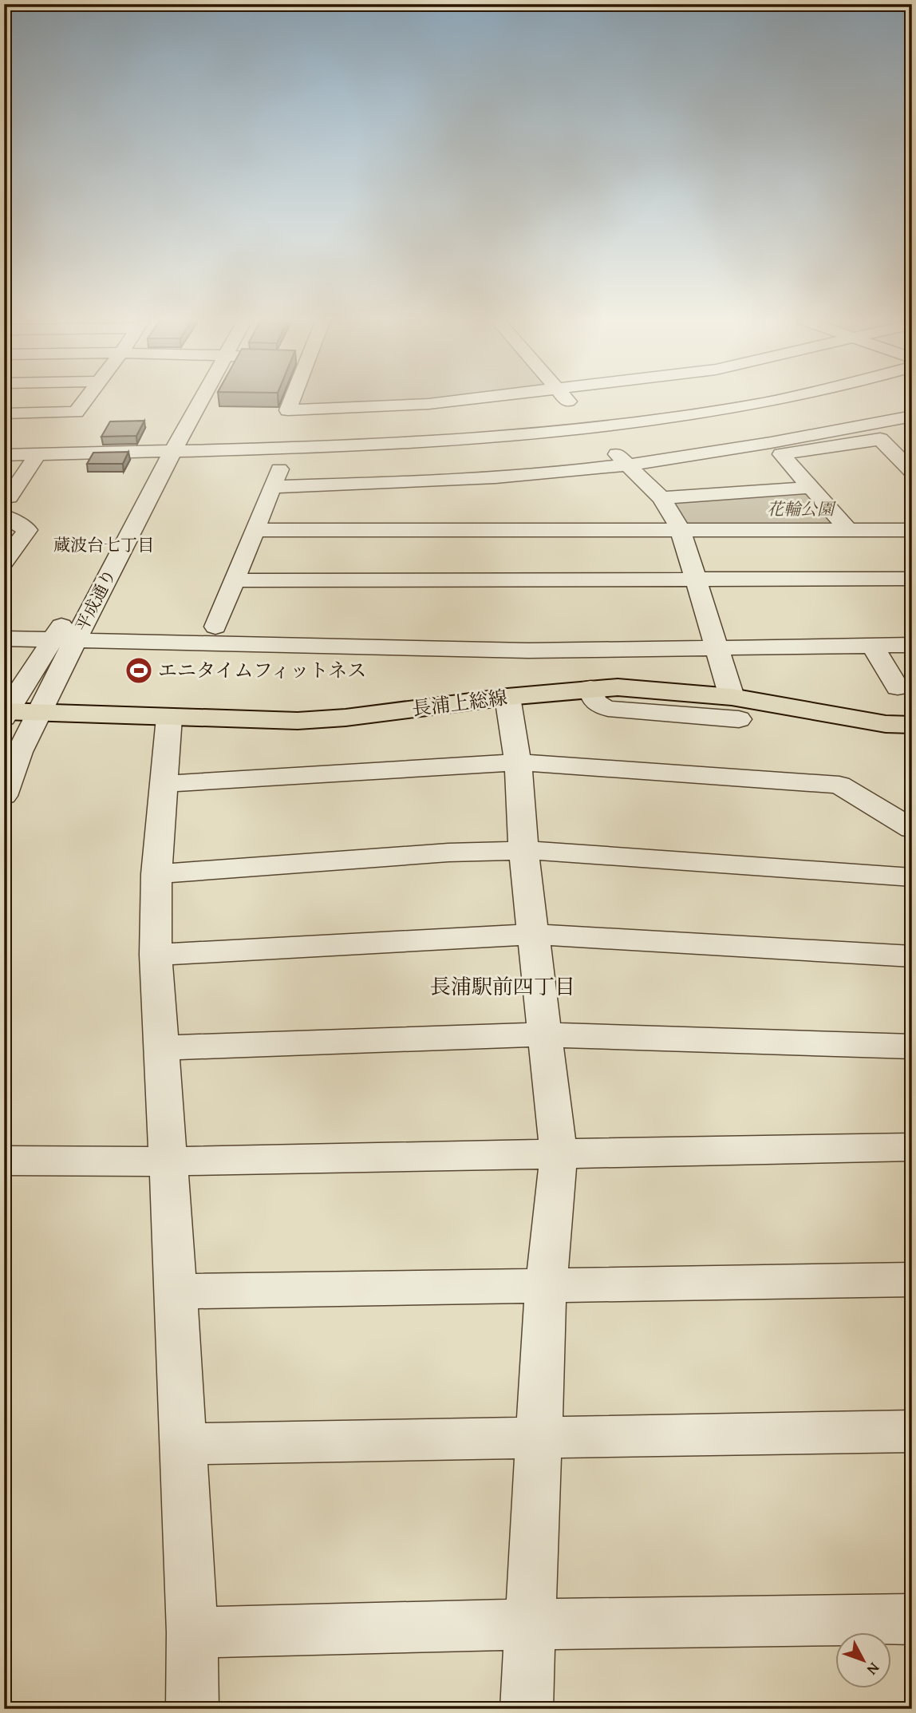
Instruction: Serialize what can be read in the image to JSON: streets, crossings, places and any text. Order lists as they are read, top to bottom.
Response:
{
  "streets": {
    "main road": ["長浦上総線"],
    "street": ["平成通り"]
  },
  "crossings": [
    ["平成通り", "長浦上総線"]
  ],
  "districts": ["蔵波台七丁目", "長浦駅前四丁目"],
  "parks": ["花輪公園"],
  "places": {
    "sports": ["エニタイムフィットネス"]
  },
  "north": "bottom right"
}
